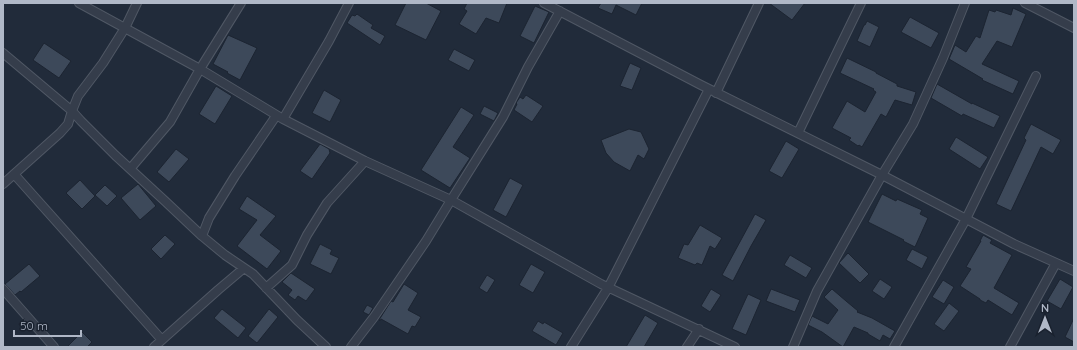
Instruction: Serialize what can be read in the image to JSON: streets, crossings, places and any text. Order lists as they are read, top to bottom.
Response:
{
  "scale_bar": "50 m",
  "north": "top"
}
